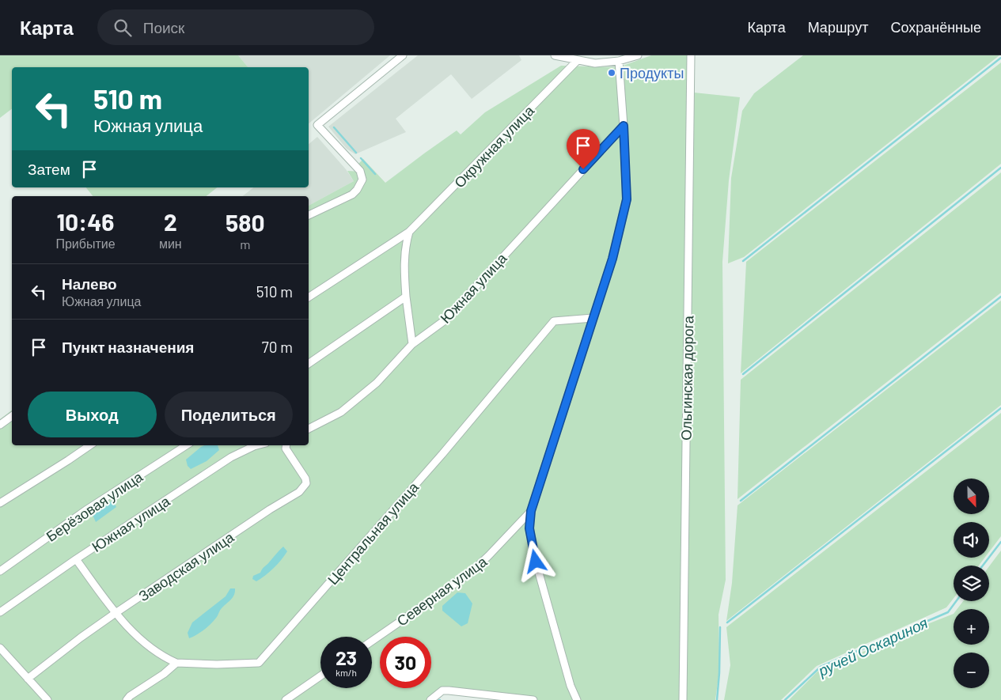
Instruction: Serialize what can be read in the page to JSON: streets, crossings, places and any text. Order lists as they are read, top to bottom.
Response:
{
  "streets": {
    "street": [
      "Окружная улица",
      "Южная улица",
      "Ольгинская дорога",
      "Берёзовая улица",
      "Центральная улица",
      "Заводская улица",
      "Северная улица"
    ]
  },
  "water": ["ручей Оскариноя"],
  "places": ["Продукты"],
  "north": "bottom",
  "page": {
    "header": "Карта",
    "search": "Поиск",
    "nav": ["Карта", "Маршрут", "Сохранённые"],
    "turn": ["510 m", "Южная улица"],
    "then": "Затем",
    "eta": [
      "10:46",
      "Прибытие",
      "2",
      "мин",
      "580",
      "m"
    ],
    "list": [
      {
        "name": "Налево",
        "note": "Южная улица",
        "value": "510 m"
      },
      {
        "name": "Пункт назначения",
        "value": "70 m"
      }
    ],
    "buttons": ["Выход", "Поделиться"],
    "map_buttons": ["+", "−"],
    "speed": "23 km/h",
    "limit": "30"
  }
}
